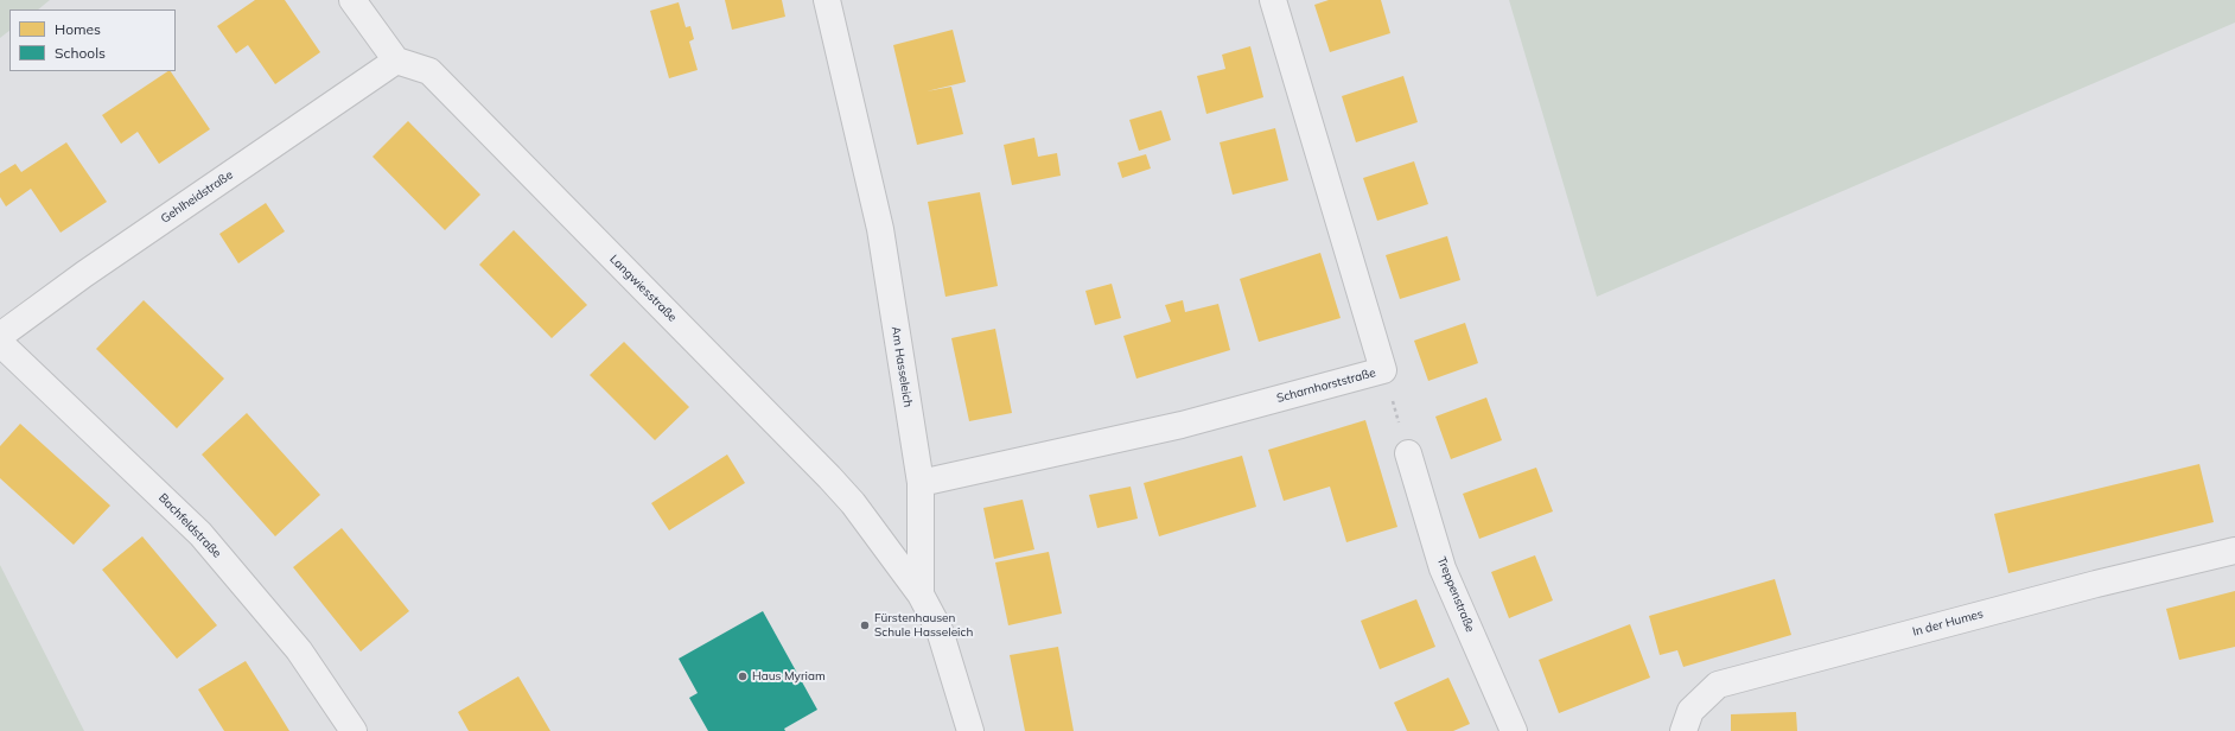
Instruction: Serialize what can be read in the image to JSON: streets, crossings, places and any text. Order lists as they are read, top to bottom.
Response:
{
  "streets": {
    "street": [
      "Gehlheidstraße",
      "Langwiesstraße",
      "Am Hasseleich",
      "Scharnhorststraße",
      "Bachfeldstraße",
      "Treppenstraße",
      "In der Humes"
    ]
  },
  "crossings": [
    ["Gehlheidstraße", "Langwiesstraße"],
    ["Langwiesstraße", "Am Hasseleich"],
    ["Am Hasseleich", "Scharnhorststraße"]
  ],
  "places": ["Fürstenhausen Schule Hasseleich", "Haus Myriam"],
  "legend": ["Homes", "Schools"]
}
